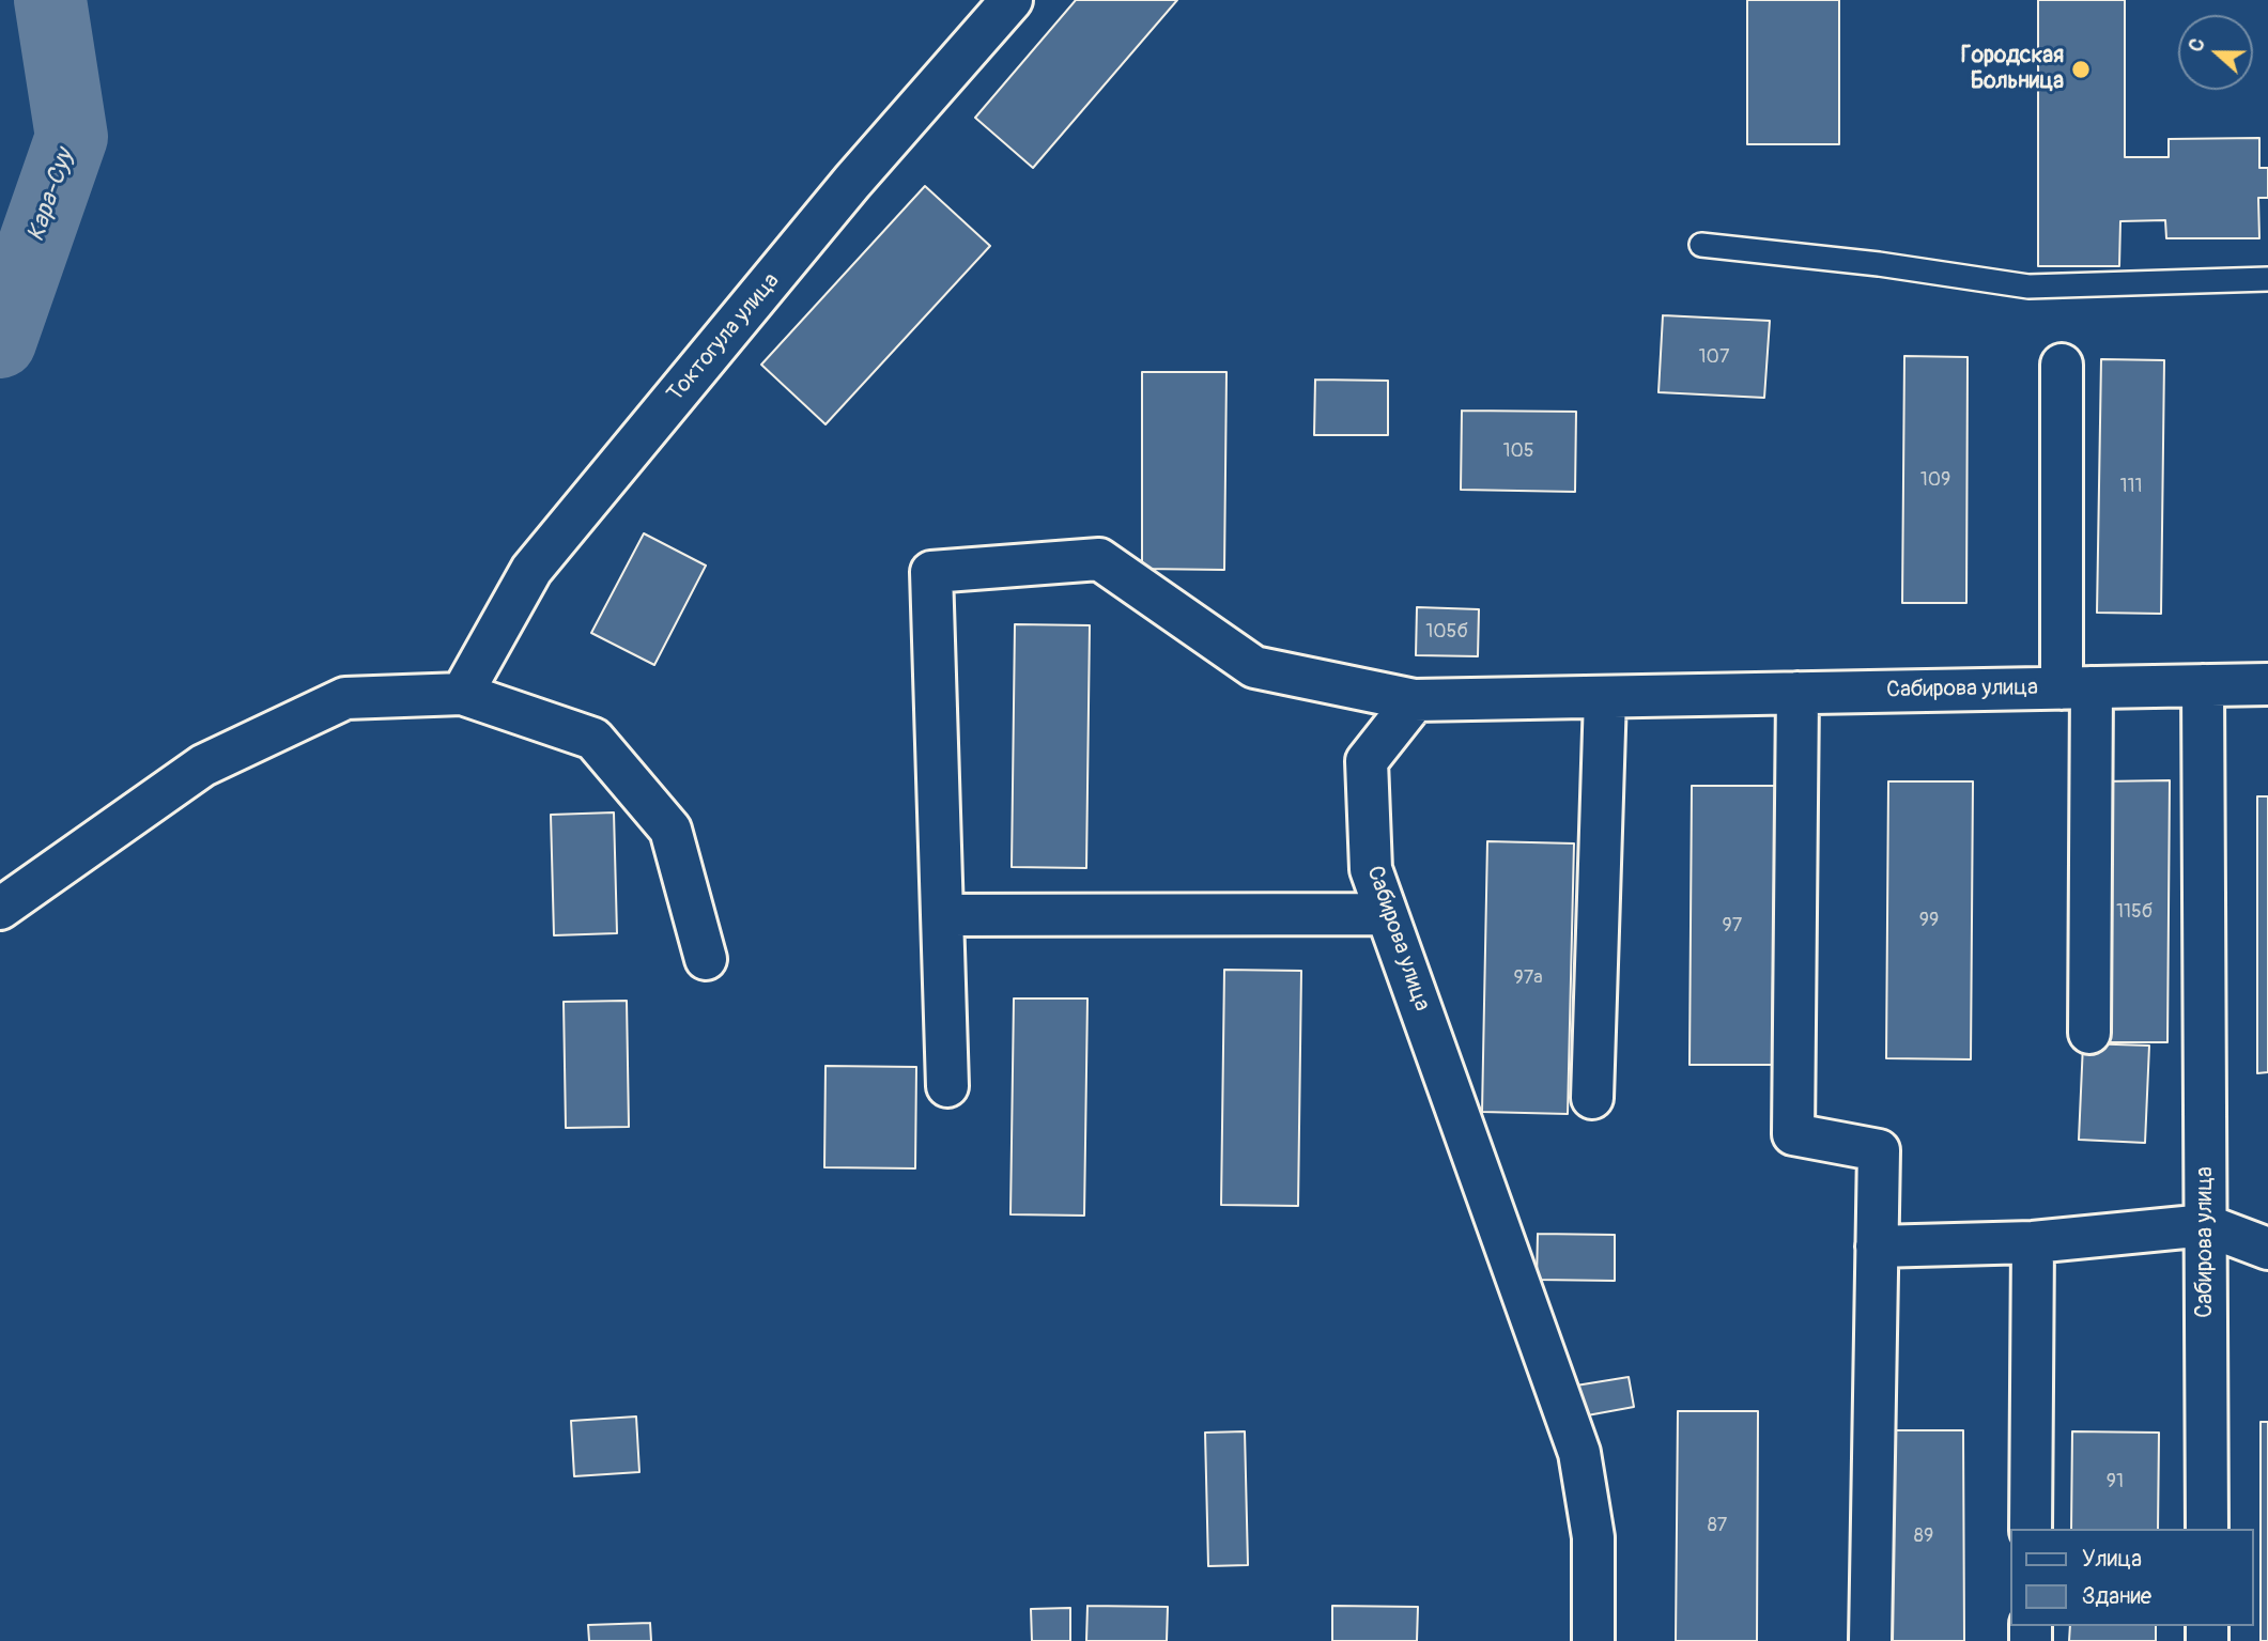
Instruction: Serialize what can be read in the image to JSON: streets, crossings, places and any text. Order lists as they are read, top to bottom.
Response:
{
  "streets": {
    "street": ["Токтогула улица", "Сабирова улица"]
  },
  "water": ["Кара-Суу"],
  "places": ["Городская Больница"],
  "house_numbers": [
    "107",
    "105",
    "109",
    "111",
    "105б",
    "115б",
    "99",
    "97",
    "97а",
    "91",
    "87",
    "89"
  ],
  "legend": ["Улица", "Здание"],
  "north": "left"
}
